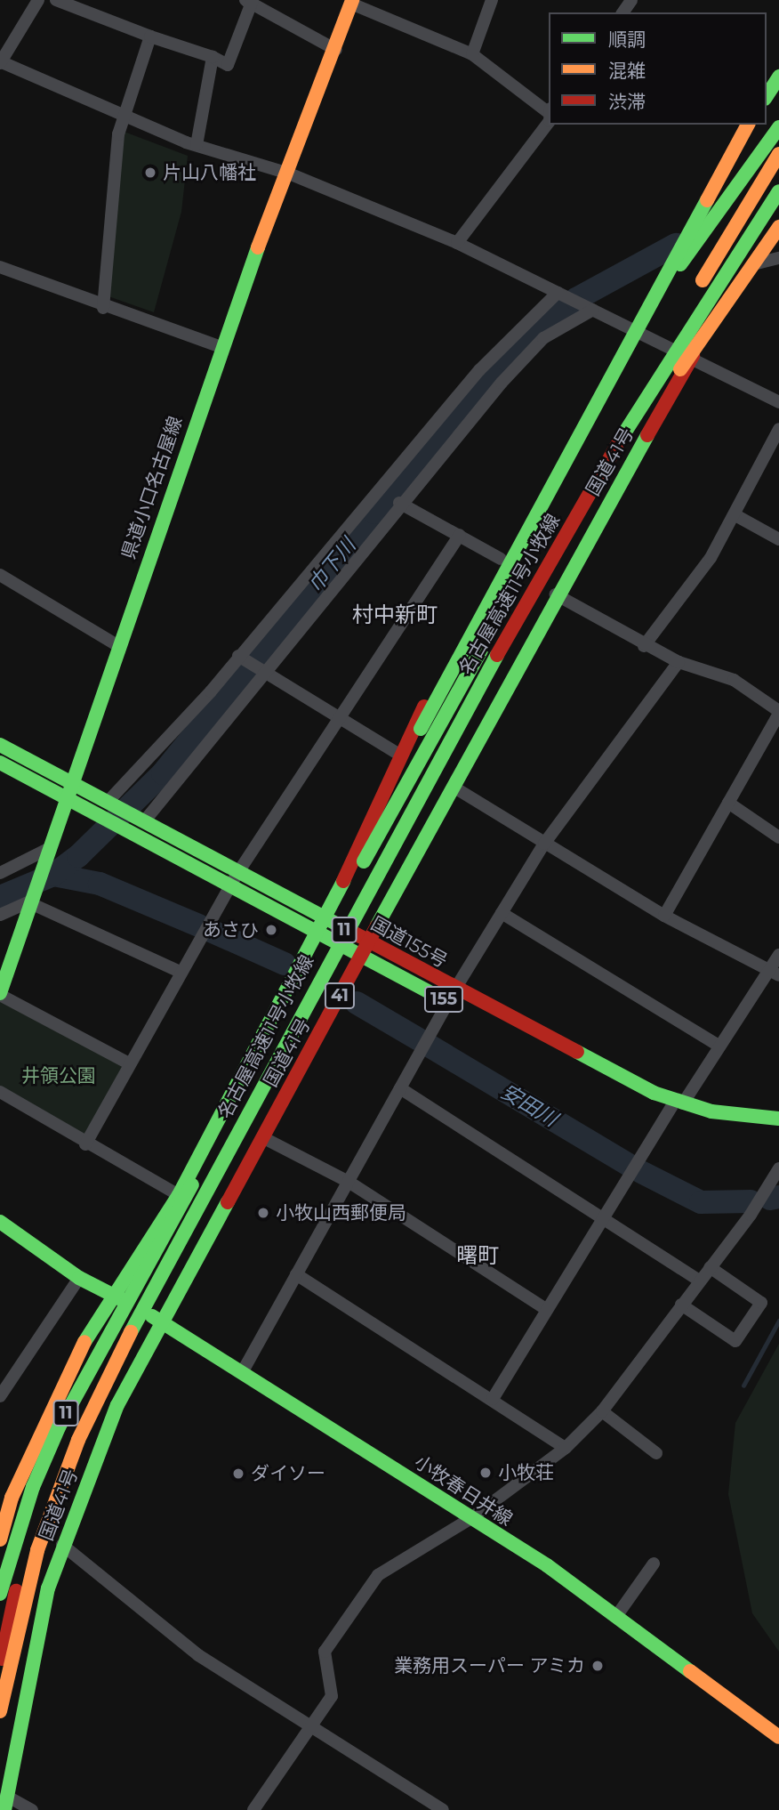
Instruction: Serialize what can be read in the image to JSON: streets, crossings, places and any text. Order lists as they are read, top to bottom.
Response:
{
  "streets": {
    "main road": [
      "国道41号",
      "県道小口名古屋線",
      "名古屋高速11号小牧線",
      "11",
      "国道155号",
      "41",
      "155",
      "小牧春日井線"
    ]
  },
  "crossings": [
    ["国道41号", "国道155号"],
    ["国道41号", "小牧春日井線"],
    ["県道小口名古屋線", "国道155号"],
    ["名古屋高速11号小牧線", "11"]
  ],
  "districts": ["村中新町", "曙町"],
  "water": ["巾下川", "安田川"],
  "parks": ["井領公園"],
  "places": [
    "片山八幡社",
    "あさひ",
    "小牧山西郵便局",
    "小牧荘",
    "ダイソー",
    "業務用スーパー アミカ"
  ],
  "legend": ["順調", "混雑", "渋滞"]
}
